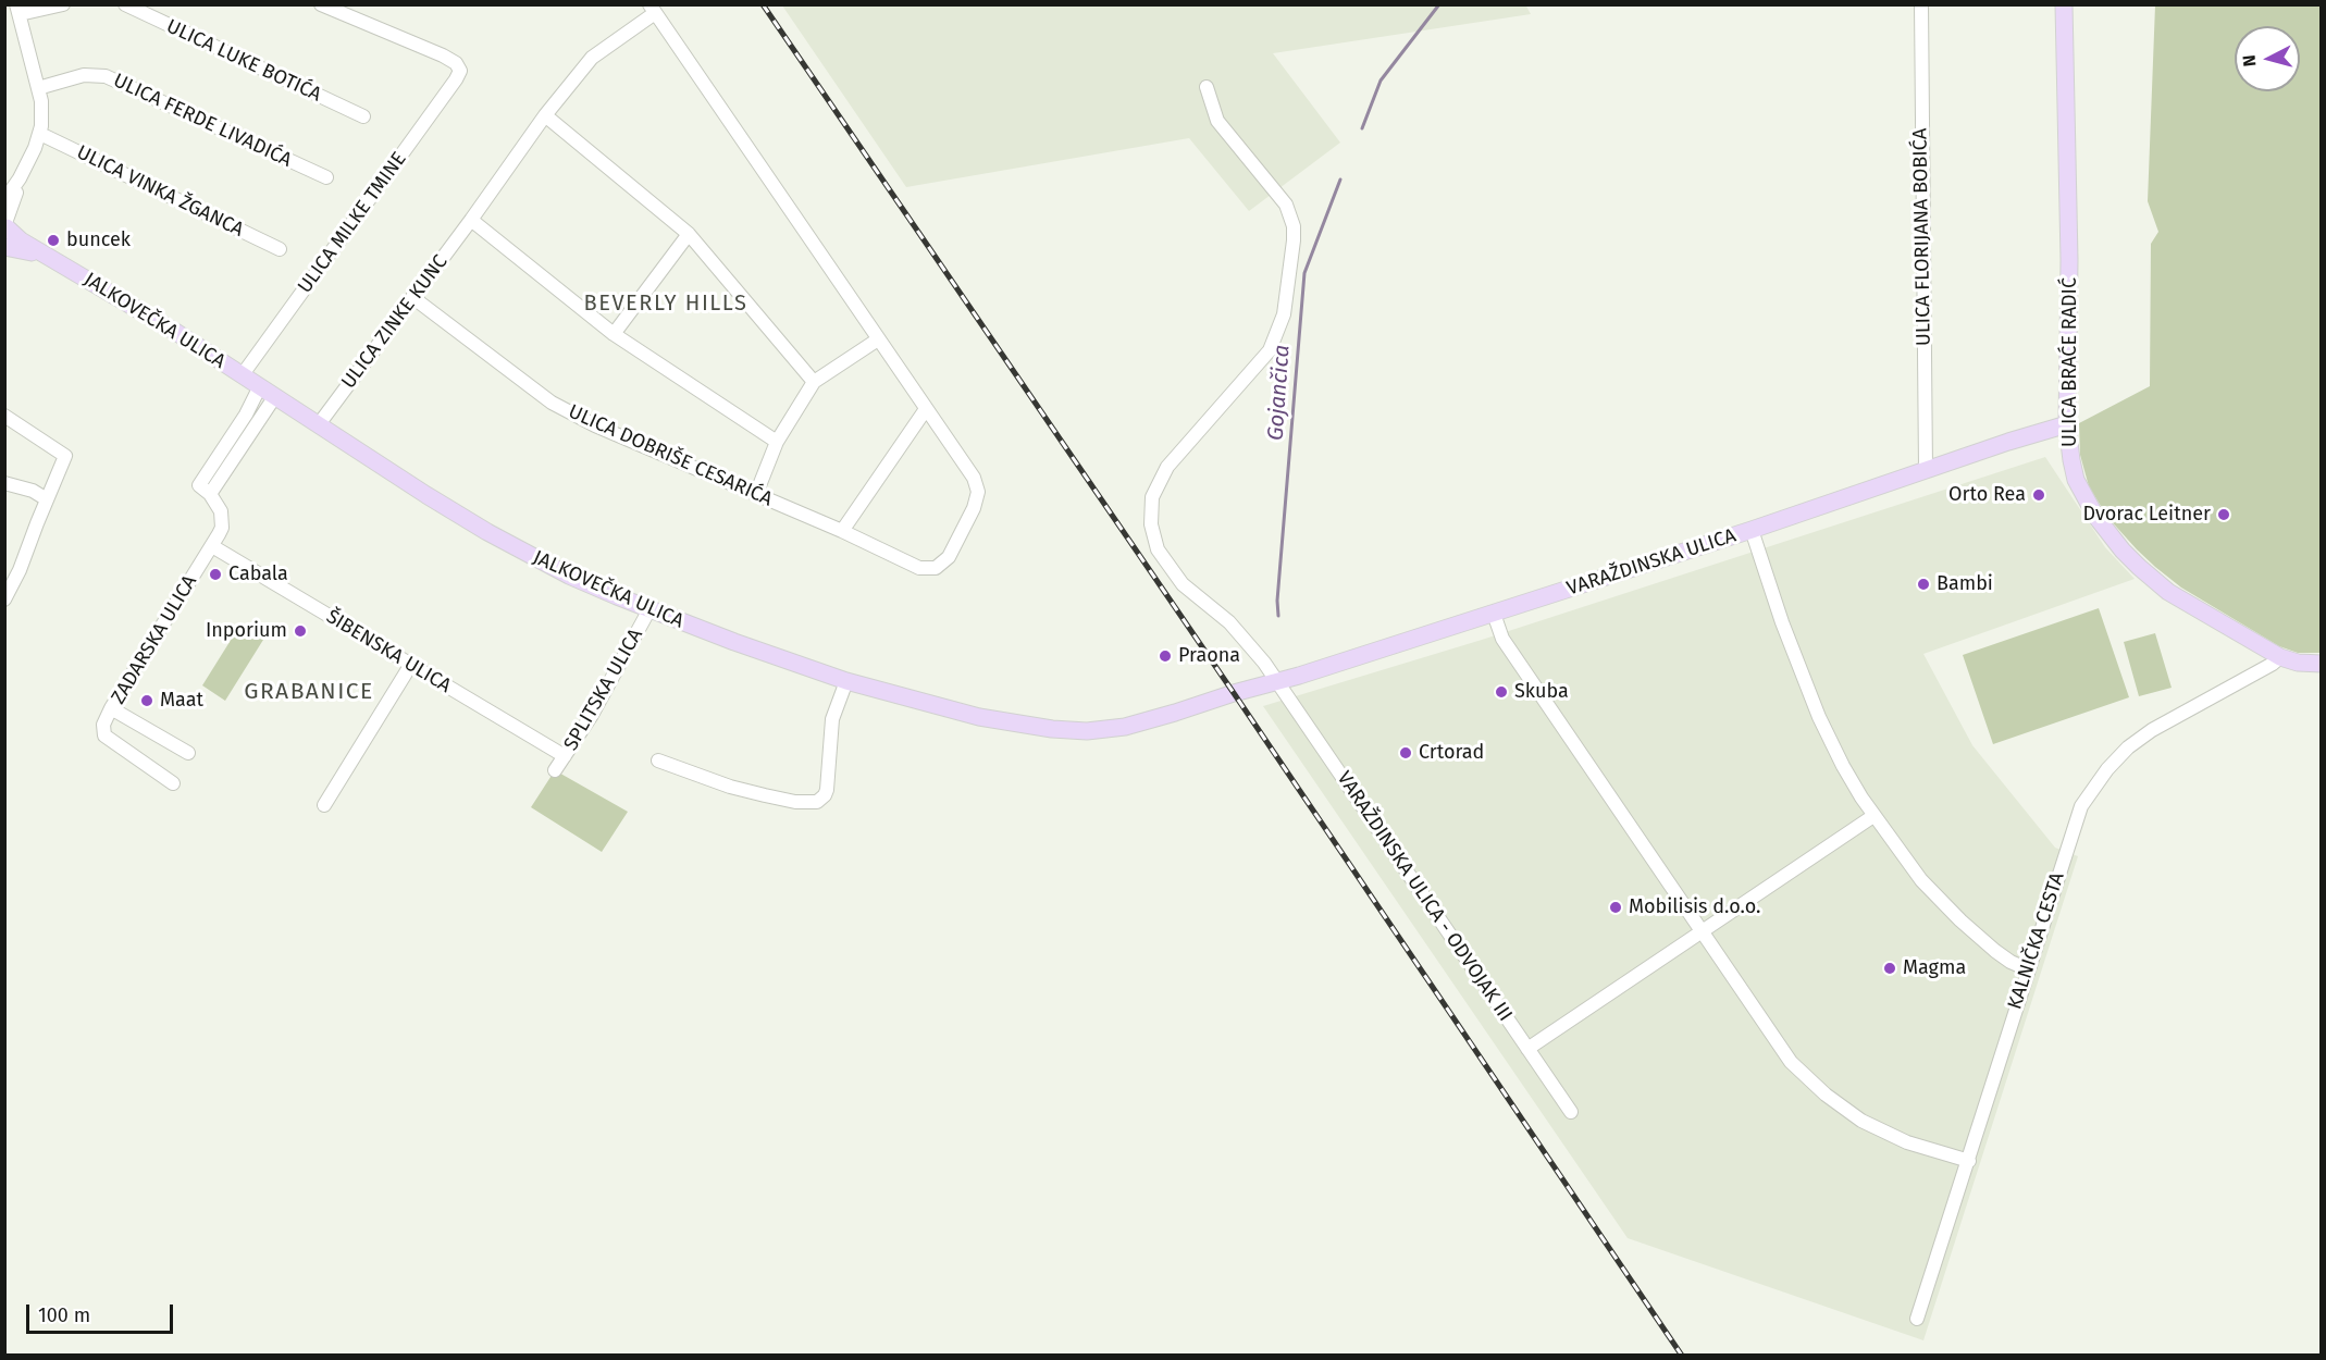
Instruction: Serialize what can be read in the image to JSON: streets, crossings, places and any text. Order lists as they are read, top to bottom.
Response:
{
  "streets": {
    "main road": ["JALKOVEČKA ULICA", "ULICA BRAĆE RADIĆ", "VARAŽDINSKA ULICA"],
    "street": [
      "ULICA LUKE BOTIĆA",
      "ULICA FERDE LIVADIĆA",
      "ULICA VINKA ŽGANCA",
      "ULICA MILKE TMINE",
      "ULICA FLORIJANA BOBIĆA",
      "ULICA ZINKE KUNC",
      "ULICA DOBRIŠE CESARIĆA",
      "ZADARSKA ULICA",
      "ŠIBENSKA ULICA",
      "SPLITSKA ULICA",
      "VARAŽDINSKA ULICA - ODVOJAK III",
      "KALNIČKA CESTA"
    ]
  },
  "crossings": [
    ["ULICA MILKE TMINE", "JALKOVEČKA ULICA"],
    ["ULICA FLORIJANA BOBIĆA", "VARAŽDINSKA ULICA"],
    ["JALKOVEČKA ULICA", "ULICA ZINKE KUNC"],
    ["JALKOVEČKA ULICA", "VARAŽDINSKA ULICA"],
    ["JALKOVEČKA ULICA", "SPLITSKA ULICA"],
    ["ULICA ZINKE KUNC", "ULICA DOBRIŠE CESARIĆA"],
    ["ULICA BRAĆE RADIĆ", "VARAŽDINSKA ULICA"],
    ["ULICA BRAĆE RADIĆ", "KALNIČKA CESTA"],
    ["VARAŽDINSKA ULICA", "VARAŽDINSKA ULICA - ODVOJAK III"],
    ["ZADARSKA ULICA", "ŠIBENSKA ULICA"],
    ["ŠIBENSKA ULICA", "SPLITSKA ULICA"]
  ],
  "districts": ["BEVERLY HILLS", "GRABANICE"],
  "water": ["Gojančica"],
  "places": [
    "buncek",
    "Orto Rea",
    "Dvorac Leitner",
    "Cabala",
    "Bambi",
    "Inporium",
    "Praona",
    "Skuba",
    "Maat",
    "Crtorad",
    "Mobilisis d.o.o.",
    "Magma"
  ],
  "scale_bar": "100 m",
  "north": "left"
}
